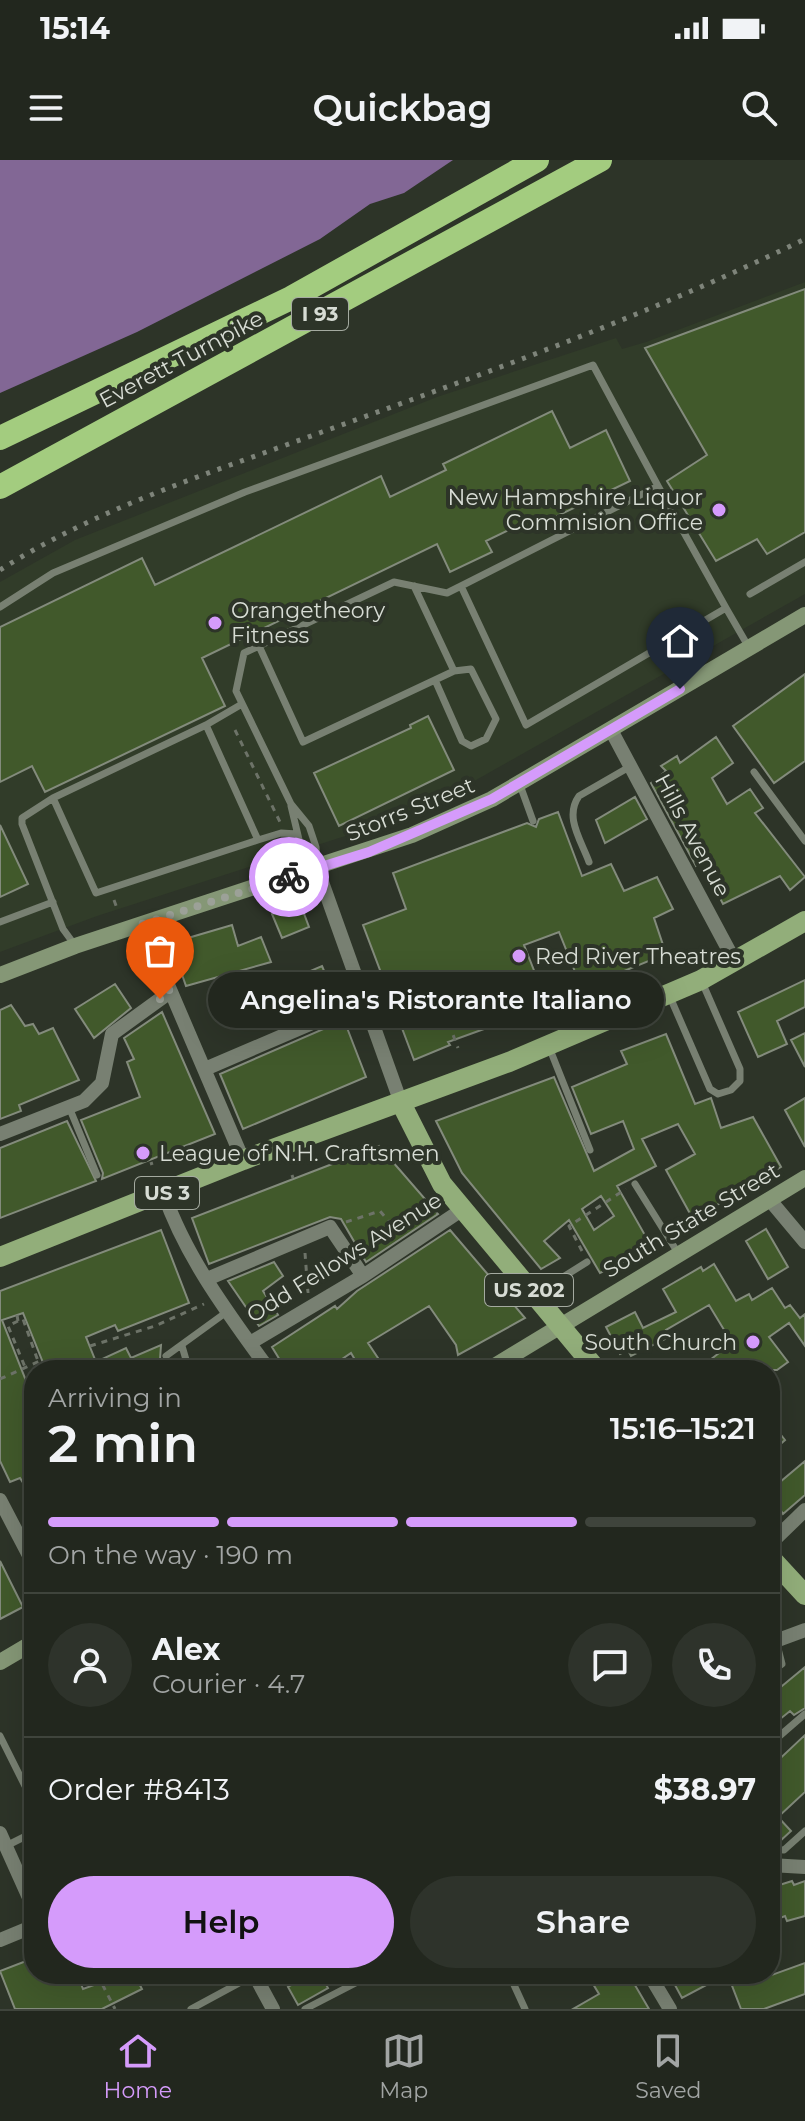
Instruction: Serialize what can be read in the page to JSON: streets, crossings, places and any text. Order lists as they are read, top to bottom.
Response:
{
  "streets": {
    "highway": ["I 93", "Everett Turnpike"],
    "main road": ["US 3", "US 202"],
    "street": [
      "Storrs Street",
      "Hills Avenue",
      "South State Street",
      "Odd Fellows Avenue"
    ]
  },
  "crossings": [
    ["Storrs Street", "Hills Avenue"],
    ["Hills Avenue", "US 3"],
    ["US 3", "US 202"],
    ["South State Street", "US 202"],
    ["Odd Fellows Avenue", "US 202"]
  ],
  "places": [
    "New Hampshire Liquor Commision Office",
    "Orangetheory Fitness",
    "Red River Theatres",
    "Angelina's Ristorante Italiano",
    "League of N.H. Craftsmen",
    "South Church"
  ],
  "page": {
    "status": "15:14",
    "header": "Quickbag",
    "bubble": "Angelina's Ristorante Italiano",
    "heading": ["2 min", "Arriving in", "15:16–15:21"],
    "panel": [
      "Alex",
      "Courier · 4.7",
      "Order #8413",
      "$38.97"
    ],
    "bar": "On the way · 190 m",
    "buttons": ["Help", "Share"],
    "tabs": ["Home", "Map", "Saved"]
  }
}
